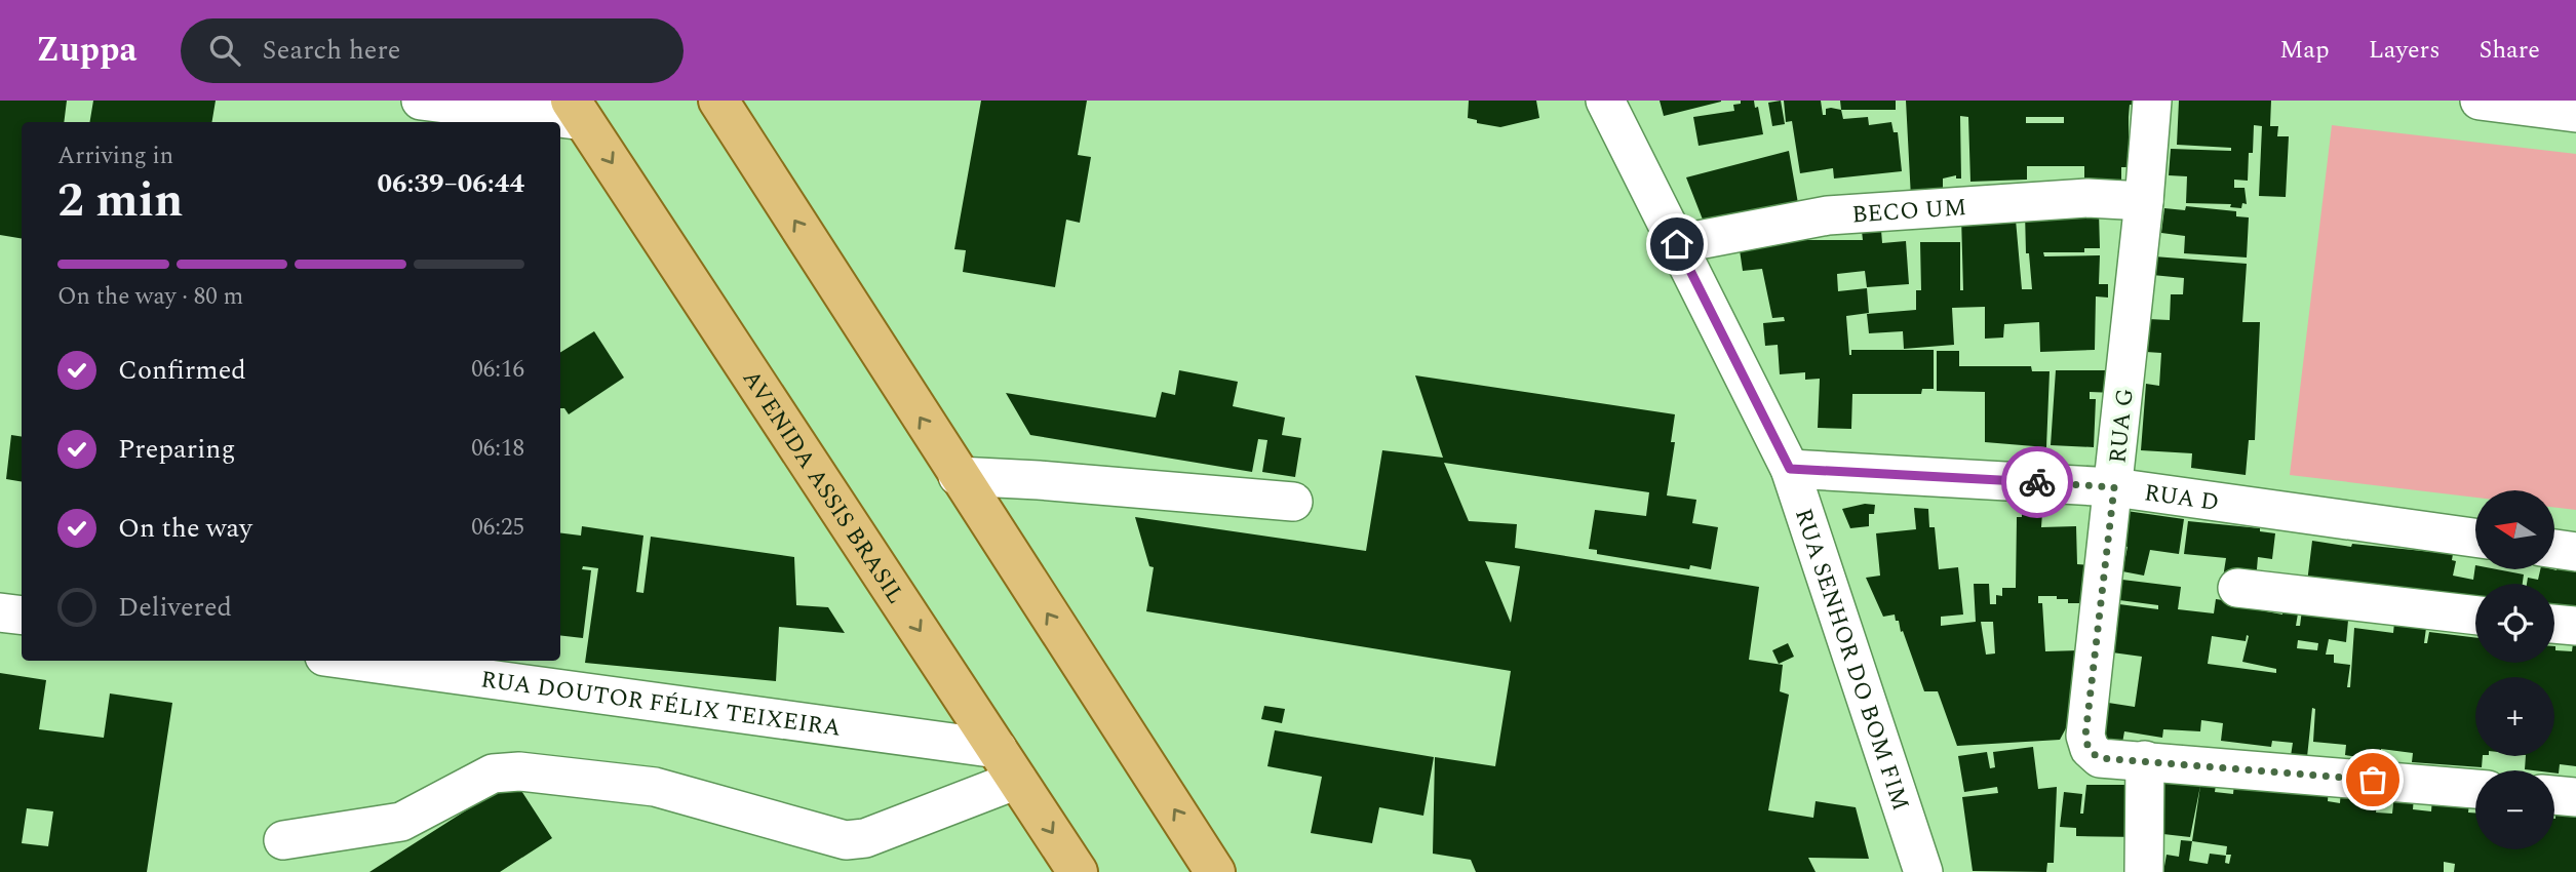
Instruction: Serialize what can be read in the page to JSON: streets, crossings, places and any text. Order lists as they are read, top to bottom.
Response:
{
  "streets": {
    "main road": ["AVENIDA ASSIS BRASIL"],
    "street": [
      "BECO UM",
      "RUA G",
      "RUA D",
      "RUA SENHOR DO BOM FIM",
      "RUA DOUTOR FÉLIX TEIXEIRA"
    ]
  },
  "crossings": [
    ["BECO UM", "RUA G"],
    ["BECO UM", "RUA SENHOR DO BOM FIM"],
    ["RUA G", "RUA D"],
    ["AVENIDA ASSIS BRASIL", "RUA DOUTOR FÉLIX TEIXEIRA"],
    ["RUA D", "RUA SENHOR DO BOM FIM"]
  ],
  "north": "left",
  "page": {
    "header": "Zuppa",
    "search": "Search here",
    "nav": ["Map", "Layers", "Share"],
    "heading": ["2 min", "Arriving in", "06:39–06:44"],
    "bar": "On the way · 80 m",
    "list": [
      ["Confirmed", "06:16"],
      ["Preparing", "06:18"],
      ["On the way", "06:25"],
      "Delivered"
    ],
    "map_buttons": ["+", "−"]
  }
}
